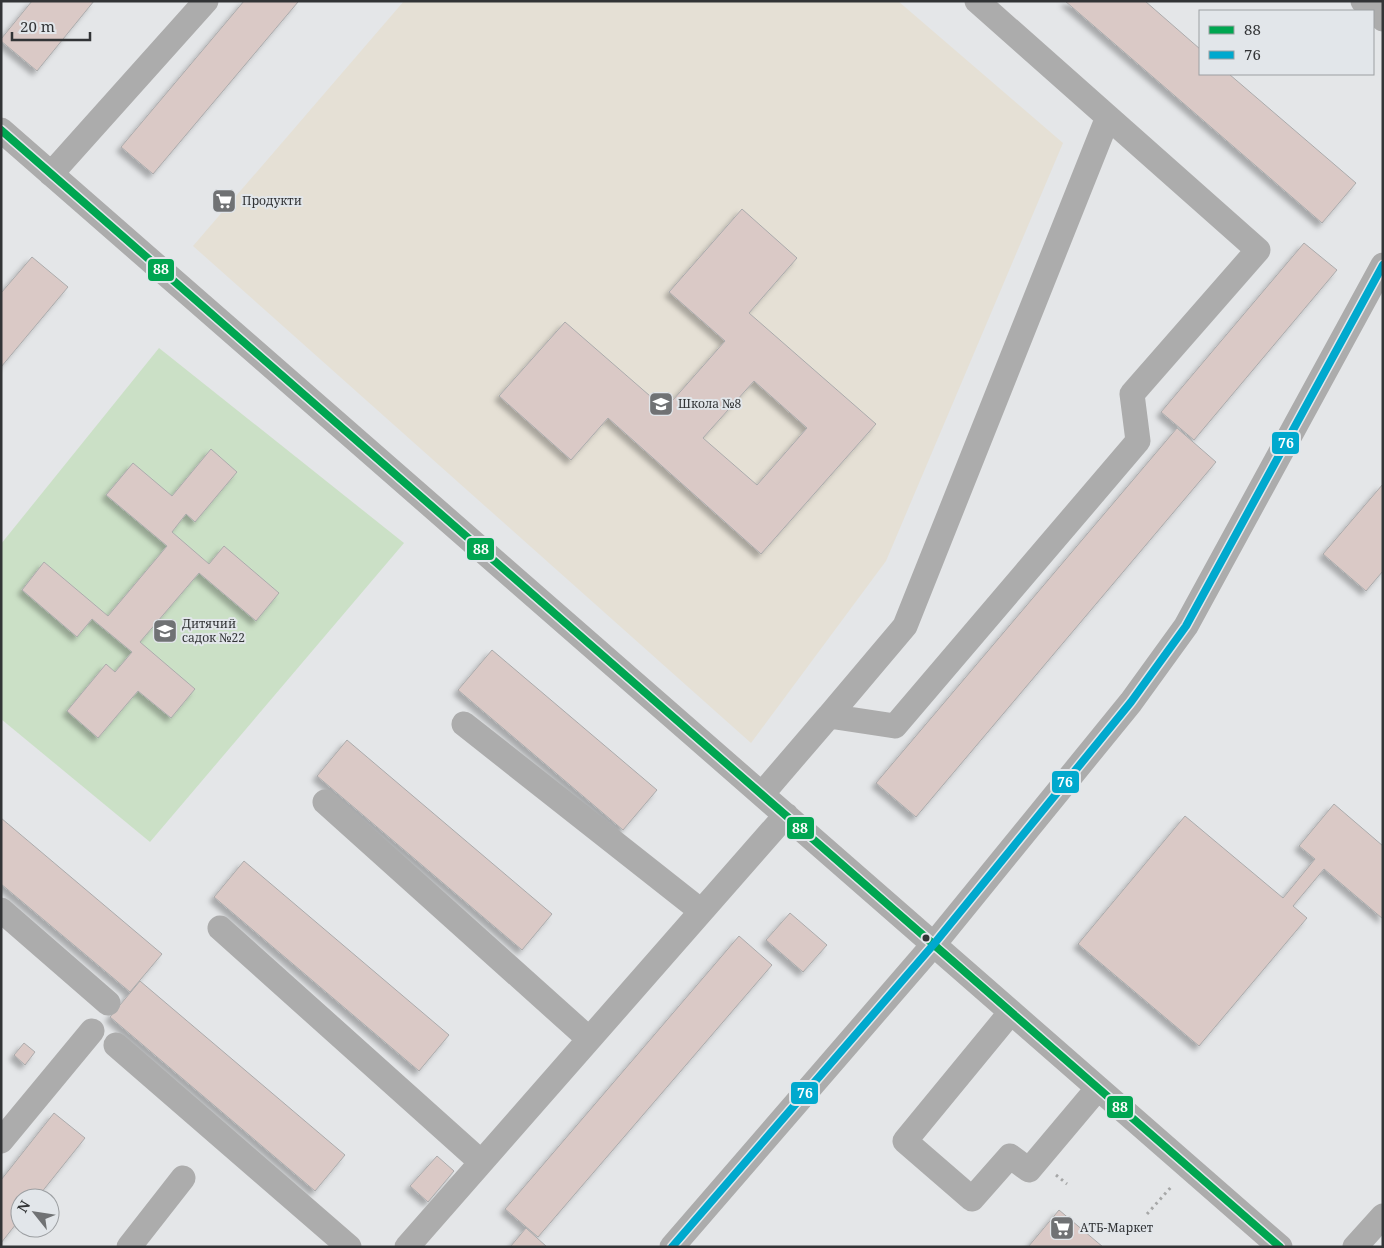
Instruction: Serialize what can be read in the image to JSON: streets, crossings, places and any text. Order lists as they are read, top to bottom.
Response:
{
  "places": {
    "supermarket": ["Продукти", "АТБ-Маркет"],
    "school or university": ["Школа №8", "Дитячий садок №22"]
  },
  "lines": ["transit line 88", "transit line 76"],
  "legend": ["88", "76"],
  "scale_bar": "20 m",
  "north": "top left"
}
